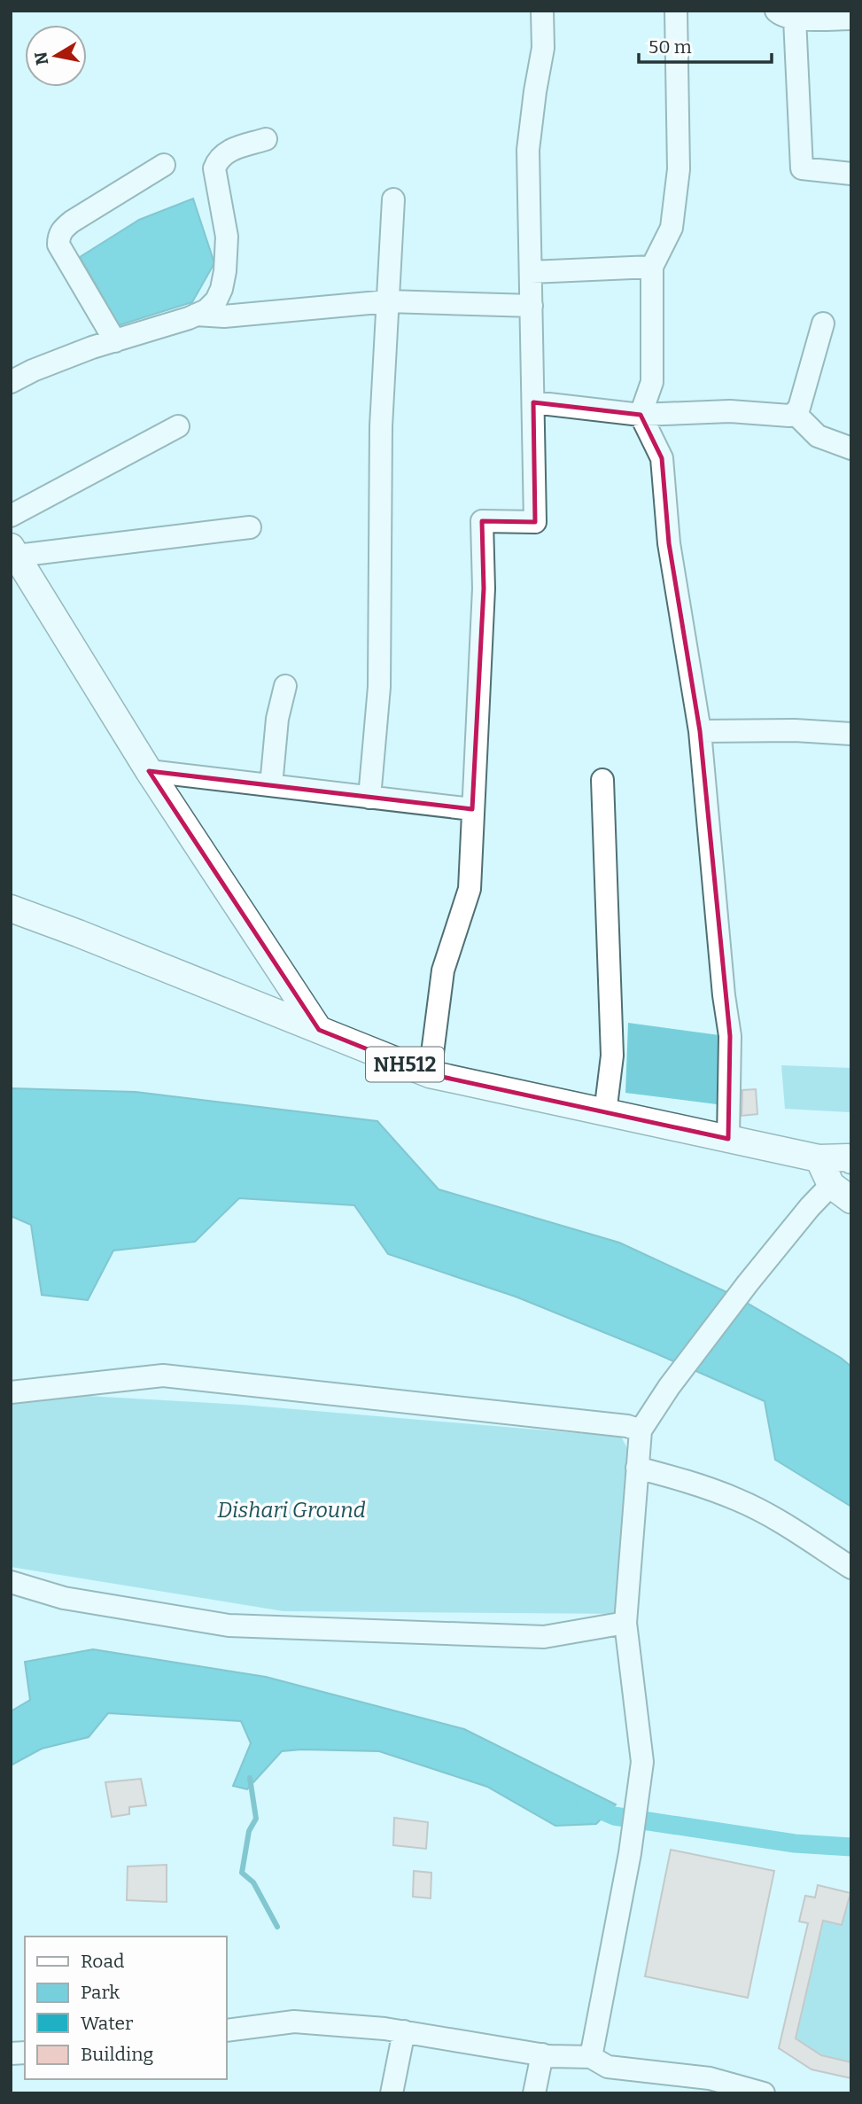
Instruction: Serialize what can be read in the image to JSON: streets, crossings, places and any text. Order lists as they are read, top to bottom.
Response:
{
  "streets": {
    "main road": ["NH512"]
  },
  "parks": ["Dishari Ground"],
  "legend": [
    "Road",
    "Park",
    "Water",
    "Building"
  ],
  "scale_bar": "50 m",
  "north": "left"
}
